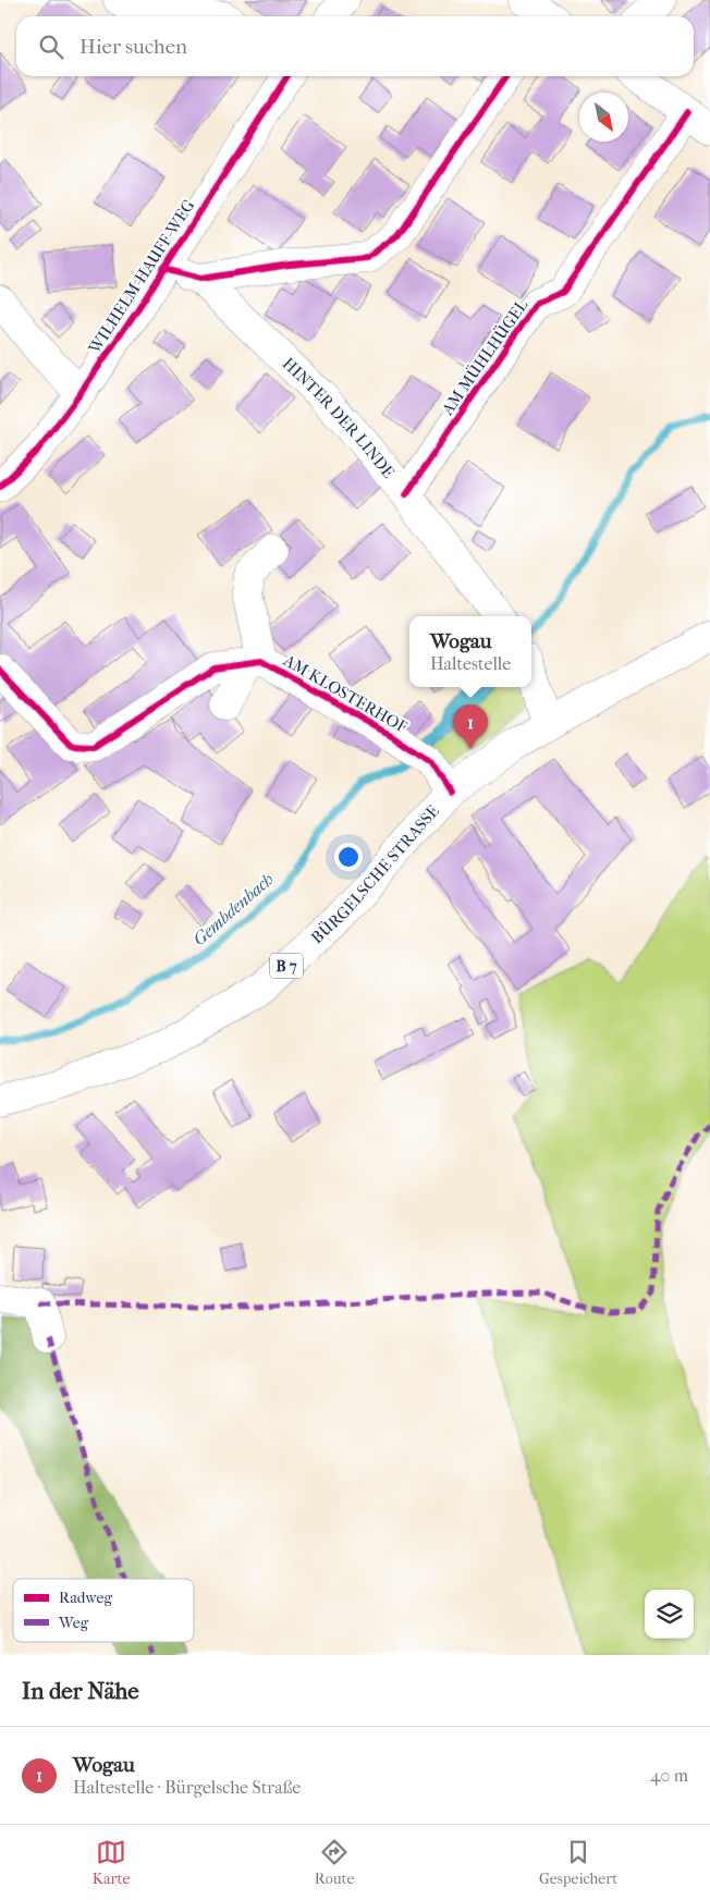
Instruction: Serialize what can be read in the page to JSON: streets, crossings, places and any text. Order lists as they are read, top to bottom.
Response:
{
  "streets": {
    "street": [
      "WILHELM-HAUFF-WEG",
      "AM MÜHLHÜGEL",
      "HINTER DER LINDE",
      "AM KLOSTERHOF",
      "BÜRGELSCHE STRASSE",
      "B 7"
    ]
  },
  "crossings": [
    ["AM MÜHLHÜGEL", "HINTER DER LINDE"],
    ["AM KLOSTERHOF", "BÜRGELSCHE STRASSE"]
  ],
  "water": ["Gembdenbach"],
  "legend": ["Radweg", "Weg"],
  "north": "bottom right",
  "page": {
    "search": "Hier suchen",
    "popup": ["Wogau", "Haltestelle"],
    "pins": "1",
    "heading": "In der Nähe",
    "list": [
      {
        "mark": "1",
        "name": "Wogau",
        "note": "Haltestelle · Bürgelsche Straße",
        "value": "40 m"
      }
    ],
    "nav": ["Karte", "Route", "Gespeichert"]
  }
}
